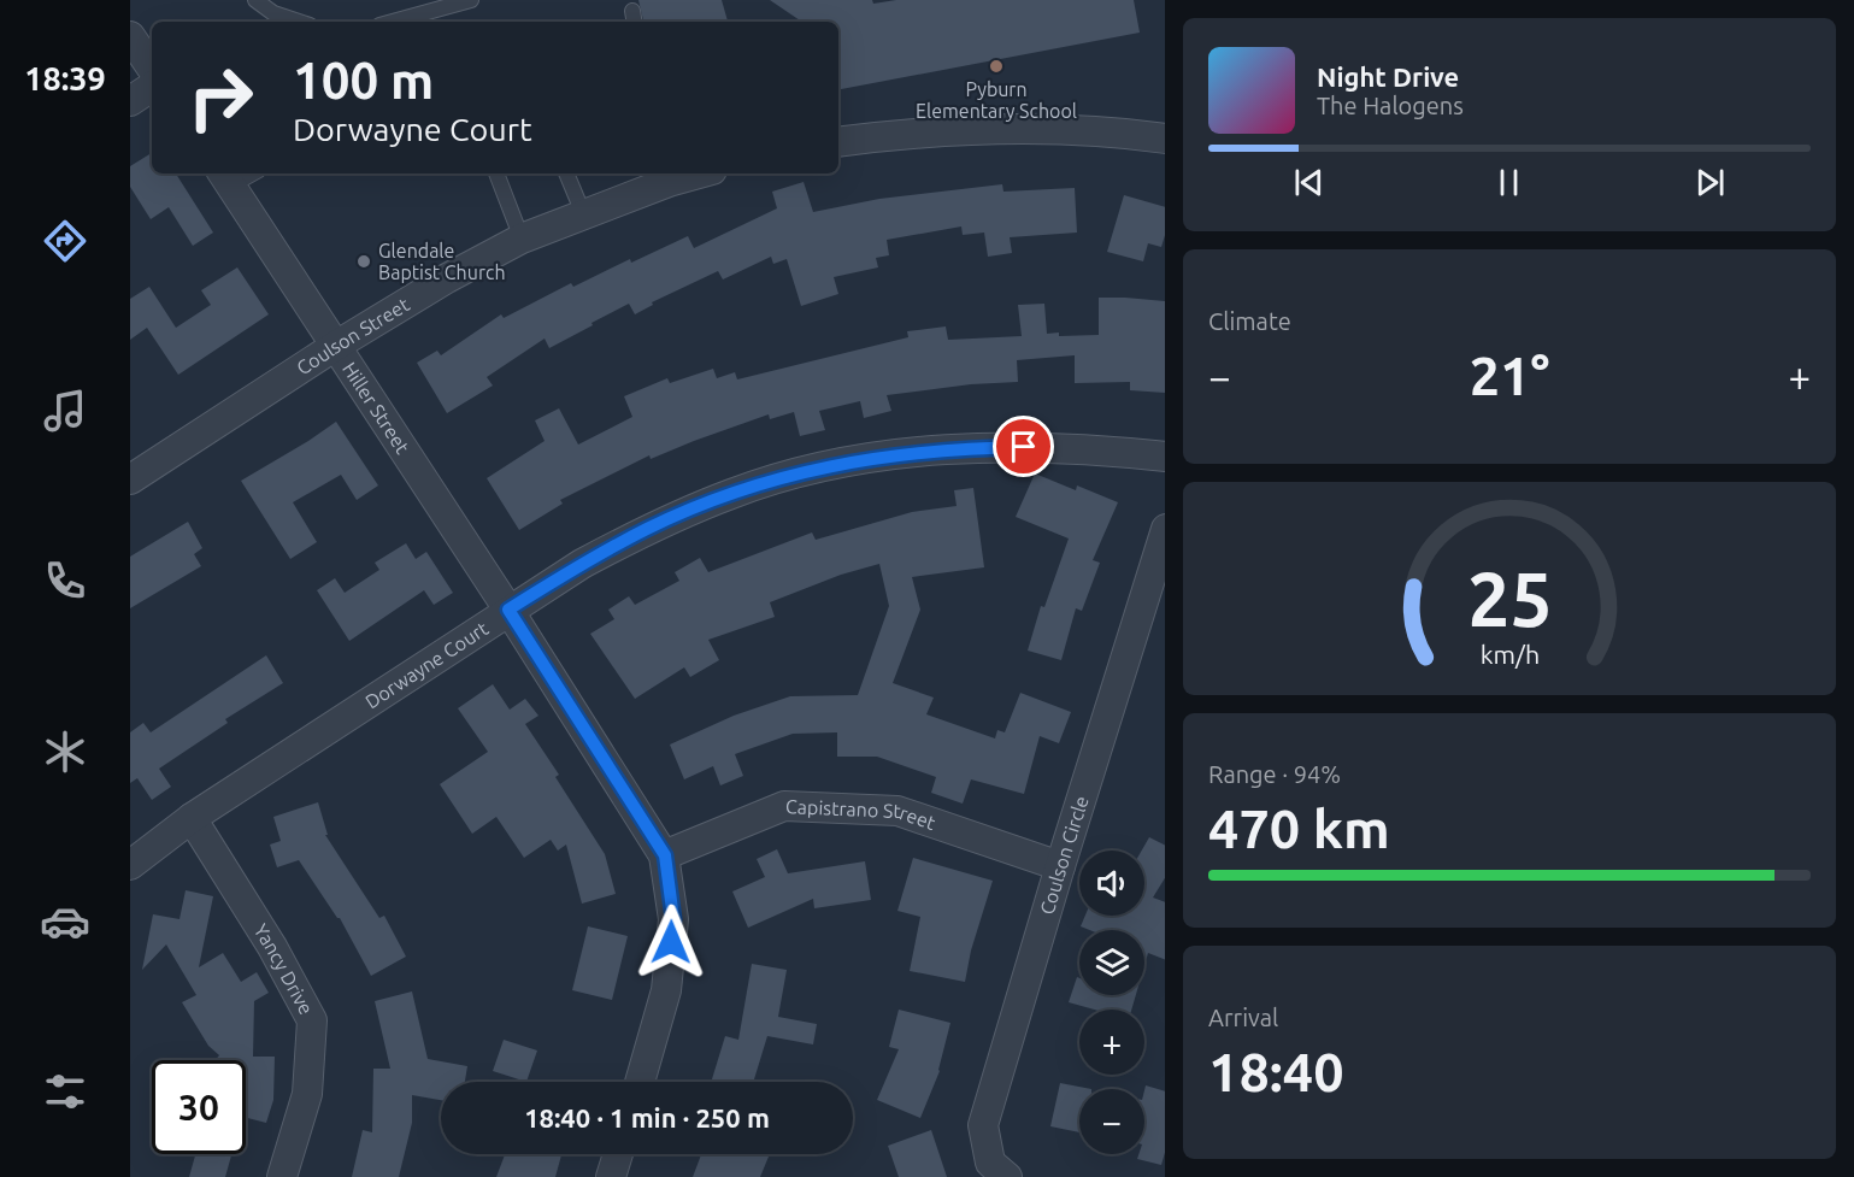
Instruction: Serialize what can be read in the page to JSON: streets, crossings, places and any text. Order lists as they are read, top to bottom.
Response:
{
  "streets": {
    "street": [
      "Coulson Street",
      "Hiller Street",
      "Dorwayne Court",
      "Capistrano Street",
      "Coulson Circle",
      "Yancy Drive"
    ]
  },
  "crossings": [
    ["Coulson Street", "Hiller Street"],
    ["Hiller Street", "Dorwayne Court"],
    ["Hiller Street", "Capistrano Street"],
    ["Dorwayne Court", "Yancy Drive"],
    ["Capistrano Street", "Coulson Circle"]
  ],
  "places": ["Pyburn Elementary School", "Glendale Baptist Church"],
  "page": {
    "tabs": "18:39",
    "turn": ["100 m", "Dorwayne Court"],
    "song": ["Night Drive", "The Halogens"],
    "tile": [
      "Climate",
      ["Range · 94%", "470 km"],
      ["Arrival", "18:40"]
    ],
    "heat": ["−", "21°", "+"],
    "map_buttons": ["+", "−"],
    "limit": "30",
    "trip": "18:40 · 1 min · 250 m",
    "gauge": ["25", "km/h"]
  }
}
